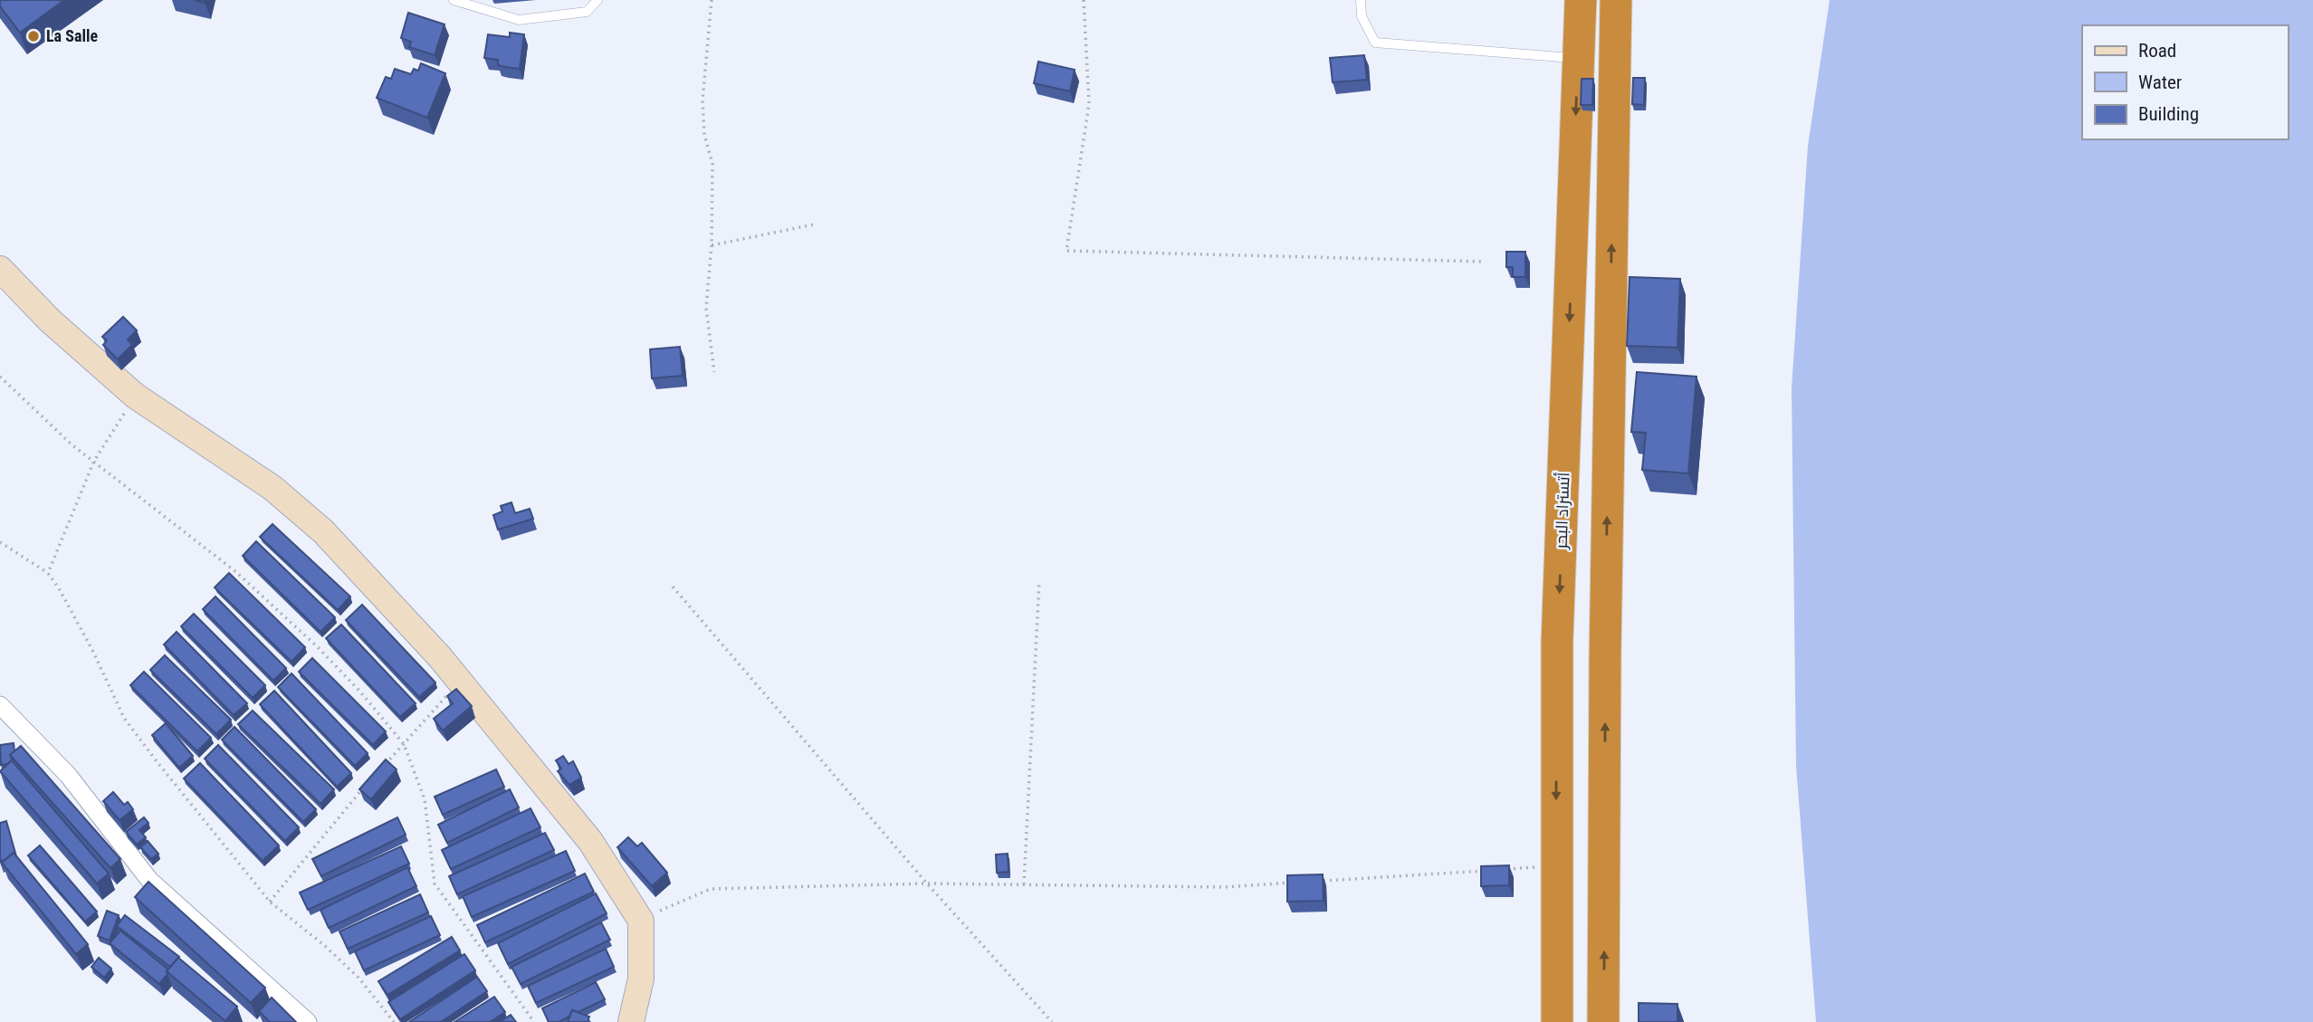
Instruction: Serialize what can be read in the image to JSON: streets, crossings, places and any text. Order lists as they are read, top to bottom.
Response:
{
  "streets": {
    "highway": ["أتستراد البحر"]
  },
  "places": ["La Salle"],
  "legend": ["Road", "Water", "Building"]
}
